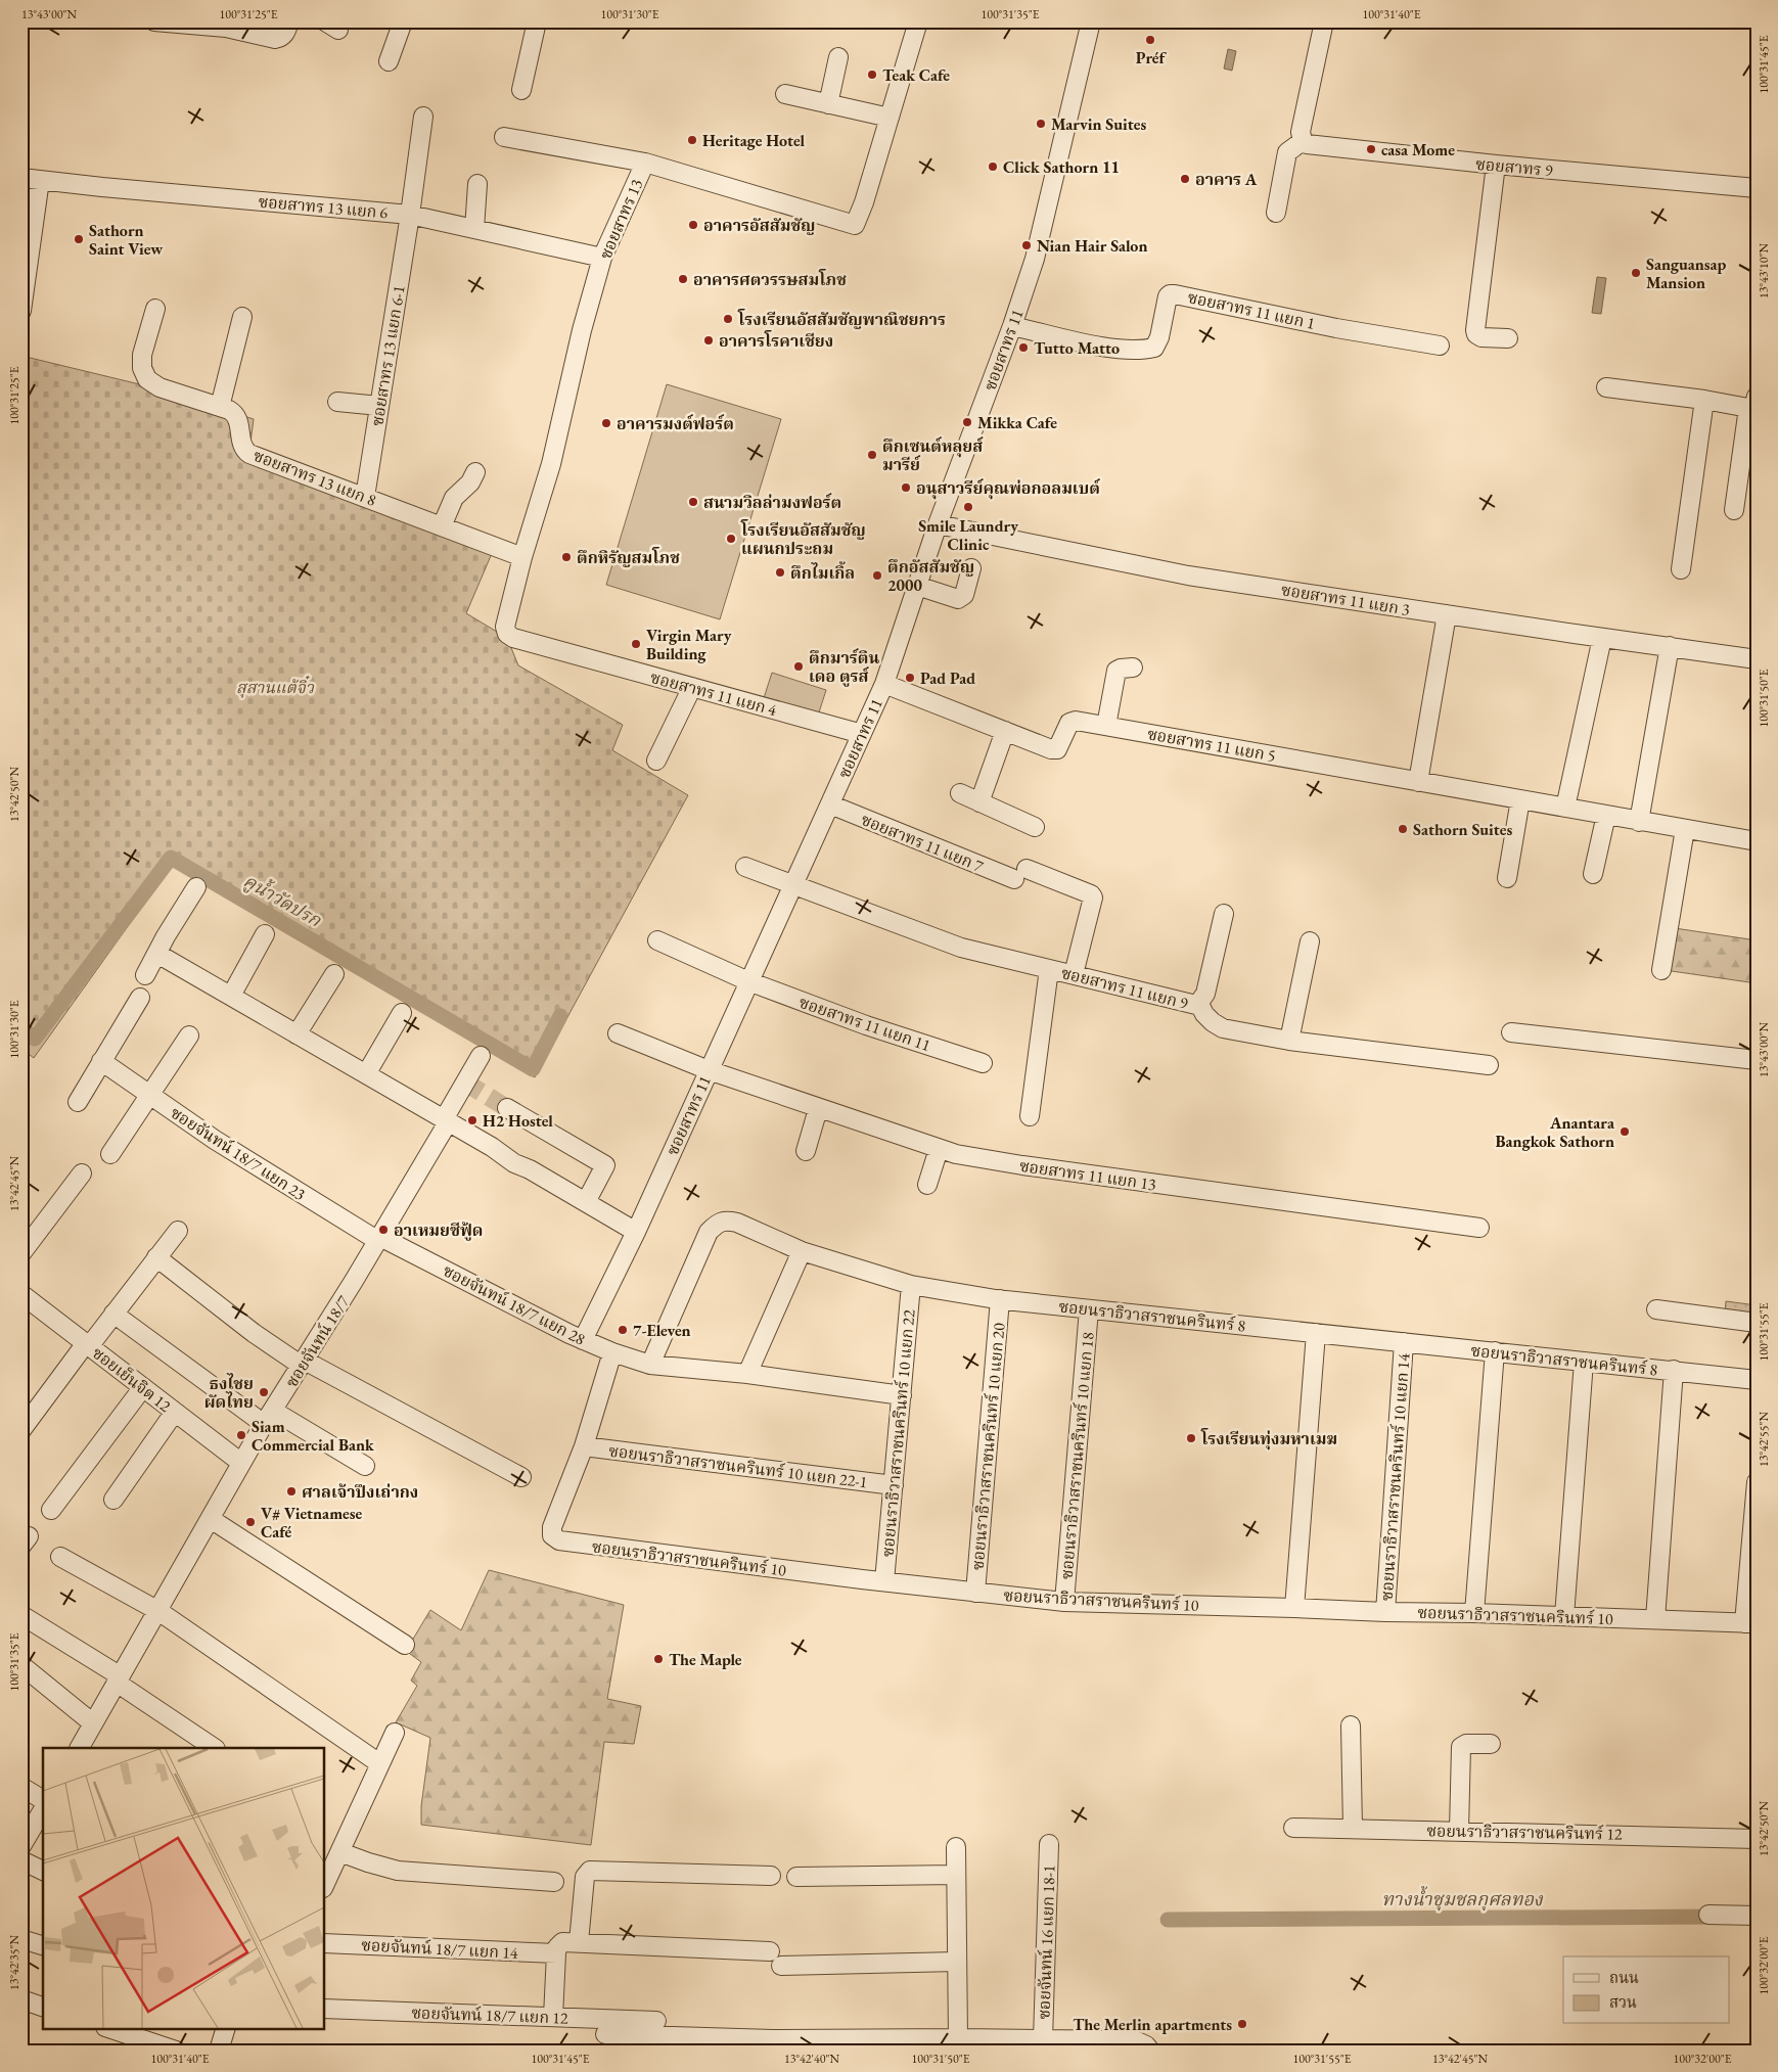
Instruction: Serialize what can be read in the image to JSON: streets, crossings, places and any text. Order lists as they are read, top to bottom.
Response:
{
  "streets": {
    "street": [
      "ซอยสาทร 9",
      "ซอยสาทร 13 แยก 6",
      "ซอยสาทร 13",
      "ซอยสาทร 11 แยก 1",
      "ซอยสาทร 11",
      "ซอยสาทร 13 แยก 6-1",
      "ซอยสาทร 13 แยก 8",
      "ซอยสาทร 11 แยก 3",
      "ซอยสาทร 11 แยก 4",
      "ซอยสาทร 11 แยก 5",
      "ซอยสาทร 11 แยก 7",
      "ซอยสาทร 11 แยก 9",
      "ซอยสาทร 11 แยก 11",
      "ซอยจันทน์ 18/7 แยก 23",
      "ซอยสาทร 11 แยก 13",
      "ซอยจันทน์ 18/7 แยก 28",
      "ซอยนราธิวาสราชนครินทร์ 8",
      "ซอยจันทน์ 18/7",
      "ซอยเย็นจิต 12",
      "ซอยนราธิวาสราชนครินทร์ 10 แยก 22",
      "ซอยนราธิวาสราชนครินทร์ 10 แยก 20",
      "ซอยนราธิวาสราชนครินทร์ 10 แยก 18",
      "ซอยนราธิวาสราชนครินทร์ 10 แยก 22-1",
      "ซอยนราธิวาสราชนครินทร์ 10 แยก 14",
      "ซอยนราธิวาสราชนครินทร์ 10",
      "ซอยนราธิวาสราชนครินทร์ 12",
      "ซอยจันทน์ 16 แยก 18-1",
      "ซอยจันทน์ 18/7 แยก 14",
      "ซอยจันทน์ 18/7 แยก 12"
    ]
  },
  "crossings": [
    ["ซอยสาทร 13 แยก 6", "ซอยสาทร 13"],
    ["ซอยสาทร 13 แยก 6", "ซอยสาทร 13 แยก 6-1"],
    ["ซอยสาทร 13", "ซอยสาทร 13 แยก 8"],
    ["ซอยสาทร 13", "ซอยสาทร 11 แยก 4"],
    ["ซอยสาทร 11 แยก 1", "ซอยสาทร 11"],
    ["ซอยสาทร 11", "ซอยสาทร 11 แยก 3"],
    ["ซอยสาทร 11", "ซอยสาทร 11 แยก 4"],
    ["ซอยสาทร 11", "ซอยสาทร 11 แยก 5"],
    ["ซอยสาทร 11", "ซอยสาทร 11 แยก 7"],
    ["ซอยสาทร 11", "ซอยสาทร 11 แยก 9"],
    ["ซอยสาทร 11", "ซอยสาทร 11 แยก 11"],
    ["ซอยสาทร 11", "ซอยสาทร 11 แยก 13"],
    ["ซอยสาทร 11", "ซอยจันทน์ 18/7 แยก 28"],
    ["ซอยสาทร 13 แยก 6-1", "ซอยสาทร 13 แยก 8"],
    ["ซอยสาทร 11 แยก 7", "ซอยสาทร 11 แยก 9"],
    ["ซอยจันทน์ 18/7 แยก 23", "ซอยจันทน์ 18/7 แยก 28"],
    ["ซอยจันทน์ 18/7 แยก 23", "ซอยจันทน์ 18/7"],
    ["ซอยจันทน์ 18/7 แยก 28", "ซอยนราธิวาสราชนครินทร์ 8"],
    ["ซอยจันทน์ 18/7 แยก 28", "ซอยจันทน์ 18/7"],
    ["ซอยจันทน์ 18/7 แยก 28", "ซอยนราธิวาสราชนครินทร์ 10 แยก 22"],
    ["ซอยจันทน์ 18/7 แยก 28", "ซอยนราธิวาสราชนครินทร์ 10"],
    ["ซอยนราธิวาสราชนครินทร์ 8", "ซอยนราธิวาสราชนครินทร์ 10 แยก 22"],
    ["ซอยนราธิวาสราชนครินทร์ 8", "ซอยนราธิวาสราชนครินทร์ 10 แยก 20"],
    ["ซอยนราธิวาสราชนครินทร์ 8", "ซอยนราธิวาสราชนครินทร์ 10 แยก 18"],
    ["ซอยนราธิวาสราชนครินทร์ 8", "ซอยนราธิวาสราชนครินทร์ 10 แยก 14"],
    ["ซอยจันทน์ 18/7", "ซอยเย็นจิต 12"],
    ["ซอยนราธิวาสราชนครินทร์ 10 แยก 22", "ซอยนราธิวาสราชนครินทร์ 10 แยก 22-1"],
    ["ซอยนราธิวาสราชนครินทร์ 10 แยก 22", "ซอยนราธิวาสราชนครินทร์ 10"],
    ["ซอยนราธิวาสราชนครินทร์ 10 แยก 20", "ซอยนราธิวาสราชนครินทร์ 10"],
    ["ซอยนราธิวาสราชนครินทร์ 10 แยก 18", "ซอยนราธิวาสราชนครินทร์ 10"],
    ["ซอยนราธิวาสราชนครินทร์ 10 แยก 22-1", "ซอยนราธิวาสราชนครินทร์ 10"],
    ["ซอยนราธิวาสราชนครินทร์ 10 แยก 14", "ซอยนราธิวาสราชนครินทร์ 10"]
  ],
  "water": ["คูน้ำวัดปรก", "ทางน้ำชุมชลกุศลทอง"],
  "parks": ["สุสานแต้จิ๋ว"],
  "places": [
    "Préf",
    "Teak Cafe",
    "Marvin Suites",
    "Heritage Hotel",
    "casa Mome",
    "Click Sathorn 11",
    "อาคาร A",
    "อาคารอัสสัมชัญ",
    "Sathorn Saint View",
    "Nian Hair Salon",
    "Sanguansap Mansion",
    "อาคารศตวรรษสมโภช",
    "โรงเรียนอัสสัมชัญพาณิชยการ",
    "อาคารโรคาเชียง",
    "Tutto Matto",
    "Mikka Cafe",
    "อาคารมงต์ฟอร์ต",
    "ตึกเซนต์หลุยส์ มารีย์",
    "อนุสาวรีย์คุณพ่อกอลมเบต์",
    "สนามวิลล่ามงฟอร์ต",
    "Smile Laundry Clinic",
    "โรงเรียนอัสสัมชัญ แผนกประถม",
    "ตึกหิรัญสมโภช",
    "ตึกไมเกิ้ล",
    "ตึกอัสสัมชัญ 2000",
    "Virgin Mary Building",
    "ตึกมาร์ติน เดอ ตูรส์",
    "Pad Pad",
    "Sathorn Suites",
    "H2 Hostel",
    "Anantara Bangkok Sathorn",
    "อาเหมยซีฟู้ด",
    "7-Eleven",
    "ธงไชย ผัดไทย",
    "Siam Commercial Bank",
    "โรงเรียนทุ่งมหาเมฆ",
    "ศาลเจ้าปึงเถ่ากง",
    "V# Vietnamese Café",
    "The Maple",
    "The Merlin apartments"
  ],
  "legend": ["ถนน", "สวน"],
  "coordinates": [
    "13°43'00\"N",
    "100°31'25\"E",
    "100°31'30\"E",
    "100°31'35\"E",
    "100°31'40\"E",
    "100°31'45\"E",
    "13°43'10\"N",
    "100°31'50\"E",
    "13°42'50\"N",
    "13°42'45\"N",
    "100°31'55\"E",
    "13°42'55\"N",
    "13°42'35\"N",
    "100°32'00\"E",
    "13°42'40\"N"
  ]
}
